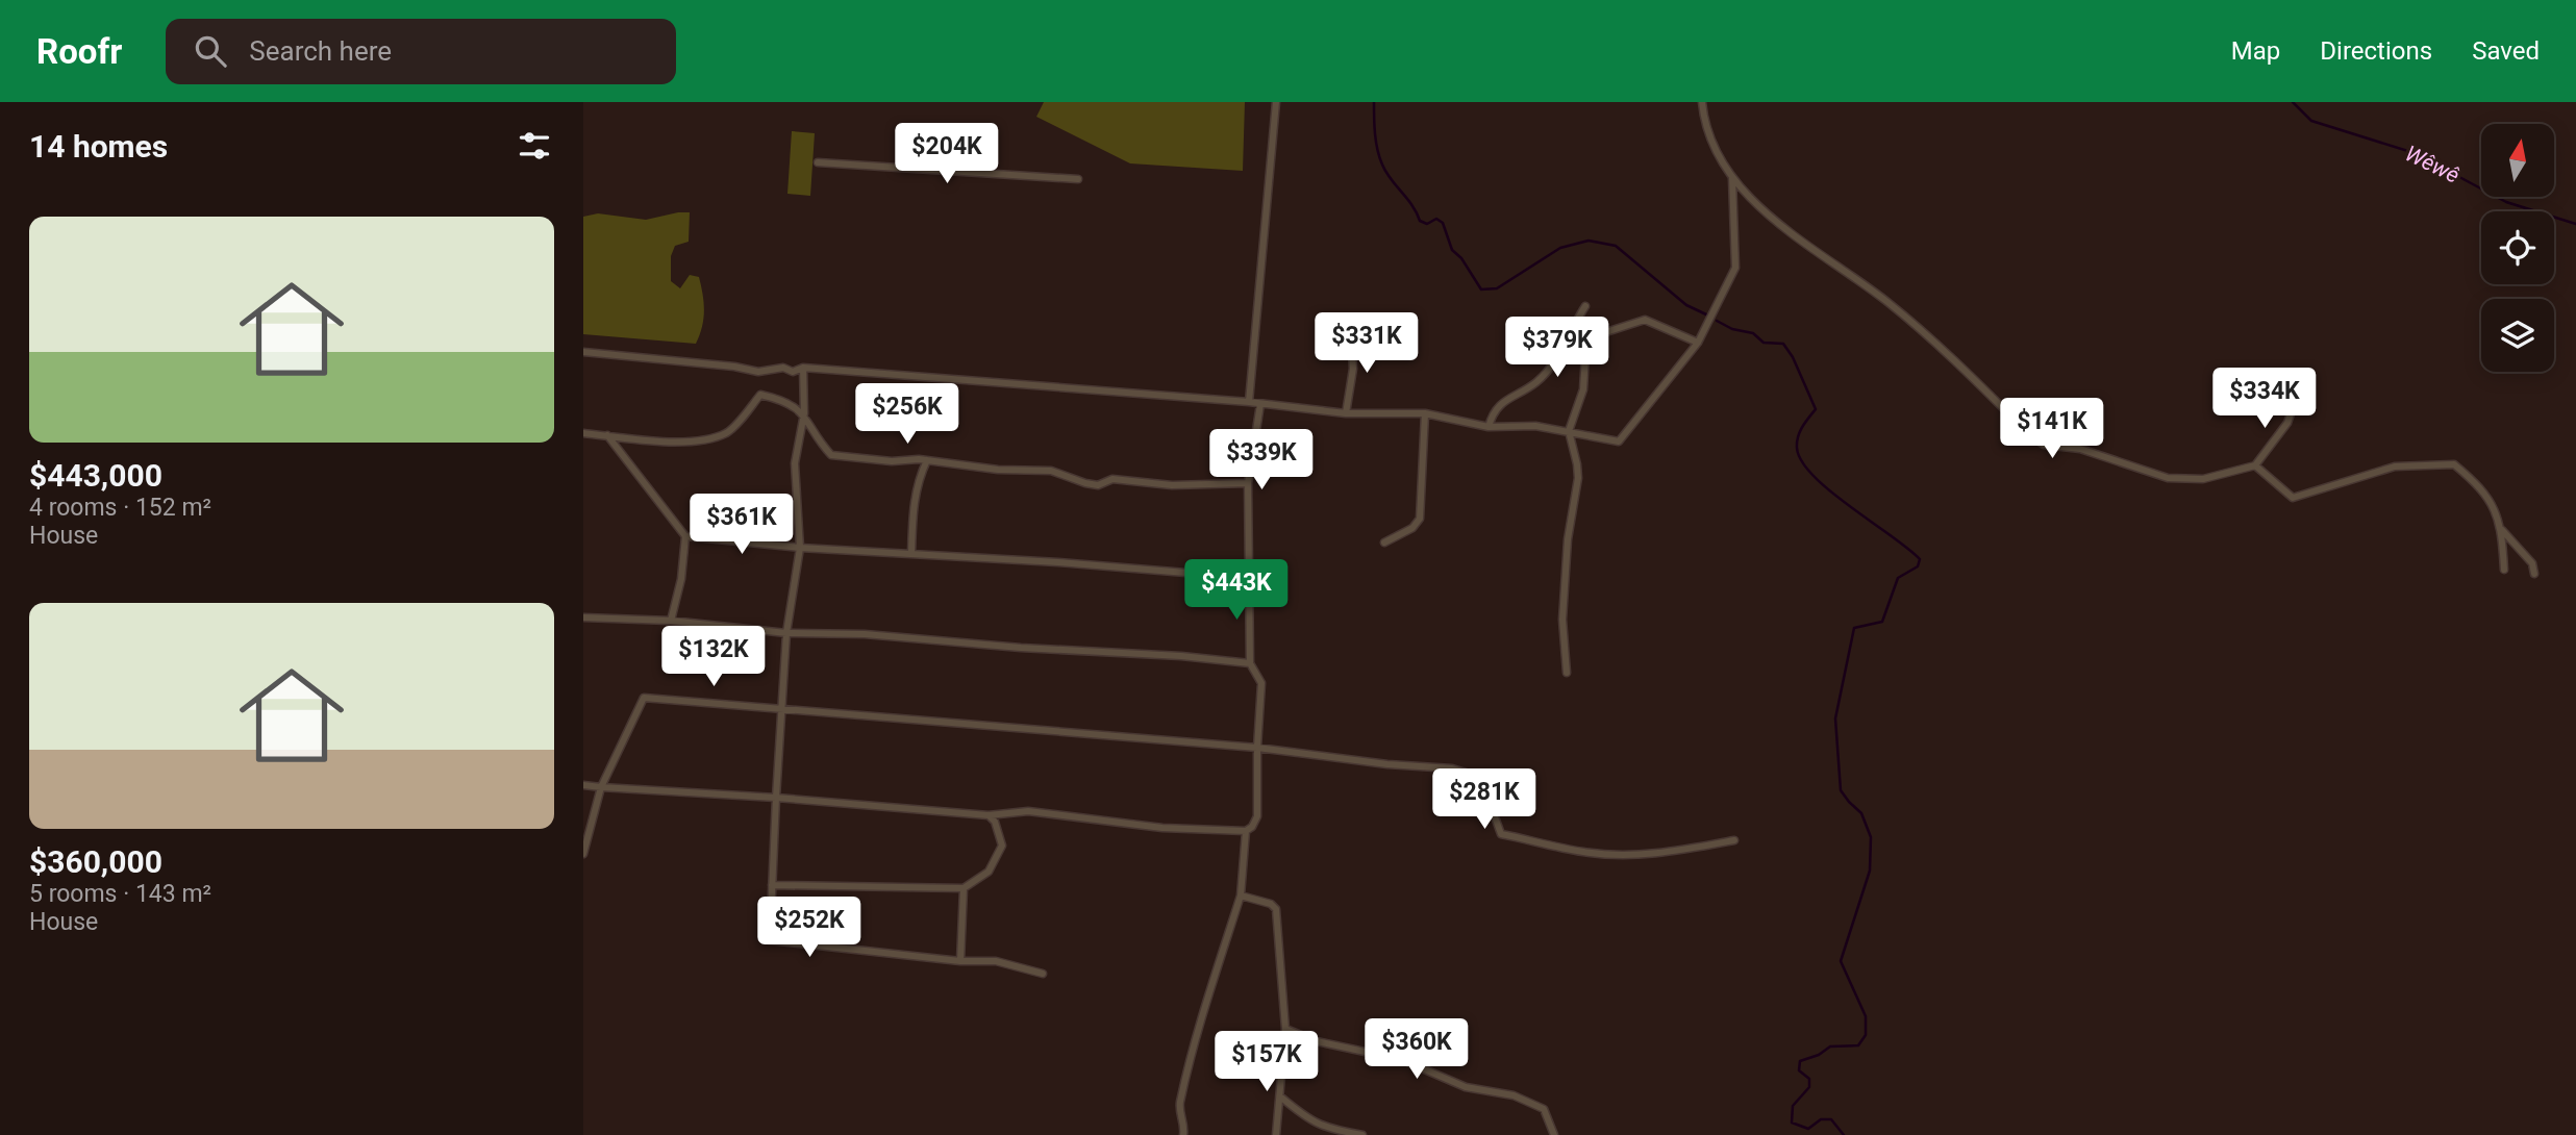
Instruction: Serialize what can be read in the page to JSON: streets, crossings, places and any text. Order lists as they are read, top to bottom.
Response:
{
  "water": ["Wêwê"],
  "north": "top",
  "page": {
    "header": "Roofr",
    "search": "Search here",
    "nav": ["Map", "Directions", "Saved"],
    "heading": "14 homes",
    "price": [
      "$204K",
      "$331K",
      "$379K",
      "$334K",
      "$256K",
      "$141K",
      "$339K",
      "$361K",
      "$443K",
      "$132K",
      "$281K",
      "$252K",
      "$360K",
      "$157K"
    ],
    "list": [
      {
        "name": "$443,000",
        "note": "4 rooms · 152 m² · House"
      },
      {
        "name": "$360,000",
        "note": "5 rooms · 143 m² · House"
      }
    ]
  }
}
